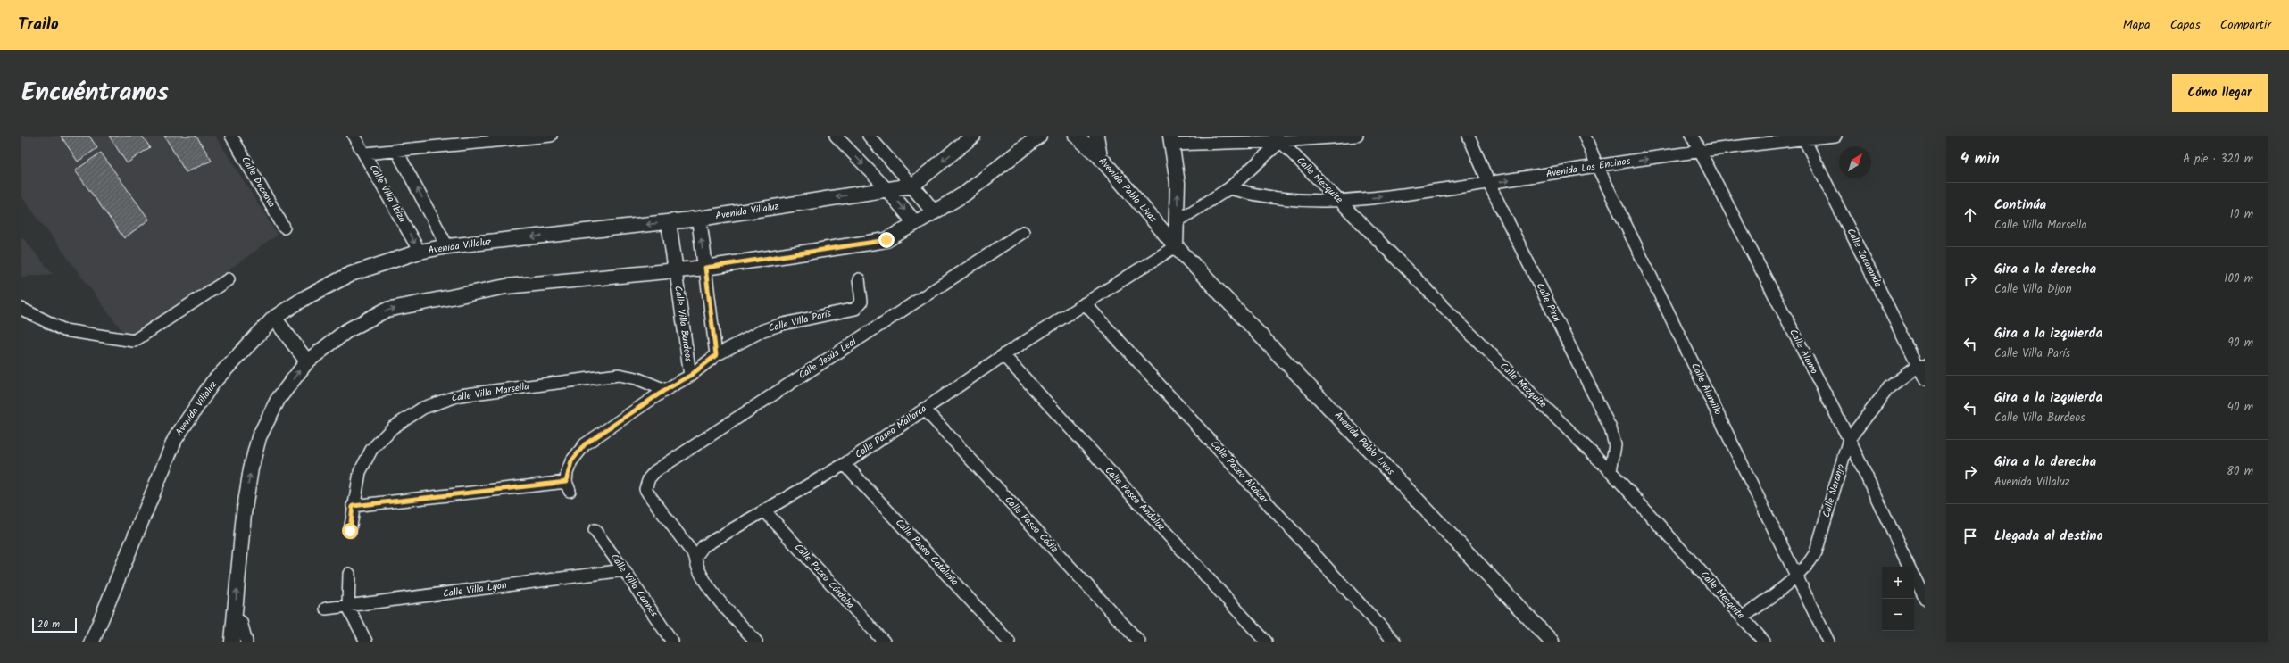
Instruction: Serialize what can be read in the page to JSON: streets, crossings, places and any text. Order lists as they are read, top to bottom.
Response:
{
  "streets": {
    "street": [
      "Avenida Los Encinos",
      "Calle Mezquite",
      "Calle Doceava",
      "Avenida Pablo Livas",
      "Calle Villa Ibiza",
      "Avenida Villaluz",
      "Calle Jacaranda",
      "Calle Pirul",
      "Calle Villa París",
      "Calle Villa Burdeos",
      "Calle Álamo",
      "Calle Jesús Leal",
      "Calle Alamillo",
      "Calle Villa Marsella",
      "Calle Paseo Mallorca",
      "Calle Paseo Alcázar",
      "Calle Naranjo",
      "Calle Paseo Andaluz",
      "Calle Paseo Cádiz",
      "Calle Paseo Cataluña",
      "Calle Paseo Córdoba",
      "Calle Villa Cannes",
      "Calle Villa Lyon"
    ]
  },
  "crossings": [
    ["Avenida Los Encinos", "Calle Mezquite"],
    ["Avenida Los Encinos", "Calle Jacaranda"],
    ["Avenida Los Encinos", "Calle Pirul"],
    ["Avenida Los Encinos", "Calle Álamo"],
    ["Avenida Los Encinos", "Calle Alamillo"],
    ["Calle Mezquite", "Calle Pirul"],
    ["Calle Mezquite", "Calle Naranjo"],
    ["Avenida Pablo Livas", "Calle Paseo Mallorca"],
    ["Calle Villa Ibiza", "Avenida Villaluz"],
    ["Calle Jacaranda", "Calle Naranjo"],
    ["Calle Villa París", "Calle Villa Burdeos"],
    ["Calle Villa París", "Calle Villa Marsella"],
    ["Calle Álamo", "Calle Naranjo"],
    ["Calle Jesús Leal", "Calle Paseo Mallorca"],
    ["Calle Alamillo", "Calle Naranjo"],
    ["Calle Paseo Mallorca", "Calle Paseo Alcázar"],
    ["Calle Paseo Mallorca", "Calle Paseo Andaluz"],
    ["Calle Paseo Mallorca", "Calle Paseo Cádiz"],
    ["Calle Paseo Mallorca", "Calle Paseo Cataluña"],
    ["Calle Paseo Mallorca", "Calle Paseo Córdoba"],
    ["Calle Villa Cannes", "Calle Villa Lyon"]
  ],
  "one_way": ["Avenida Los Encinos"],
  "scale_bar": "20 m",
  "north": "top right",
  "page": {
    "header": "Trailo",
    "nav": ["Mapa", "Capas", "Compartir"],
    "title": "Encuéntranos",
    "buttons": "Cómo llegar",
    "heading": ["4 min", "A pie · 320 m"],
    "list": [
      ["Continúa", "Calle Villa Marsella", "10 m"],
      ["Gira a la derecha", "Calle Villa Dijon", "100 m"],
      ["Gira a la izquierda", "Calle Villa París", "90 m"],
      ["Gira a la izquierda", "Calle Villa Burdeos", "40 m"],
      ["Gira a la derecha", "Avenida Villaluz", "80 m"],
      "Llegada al destino"
    ],
    "map_buttons": ["+", "−"],
    "scale": "20 m"
  }
}
